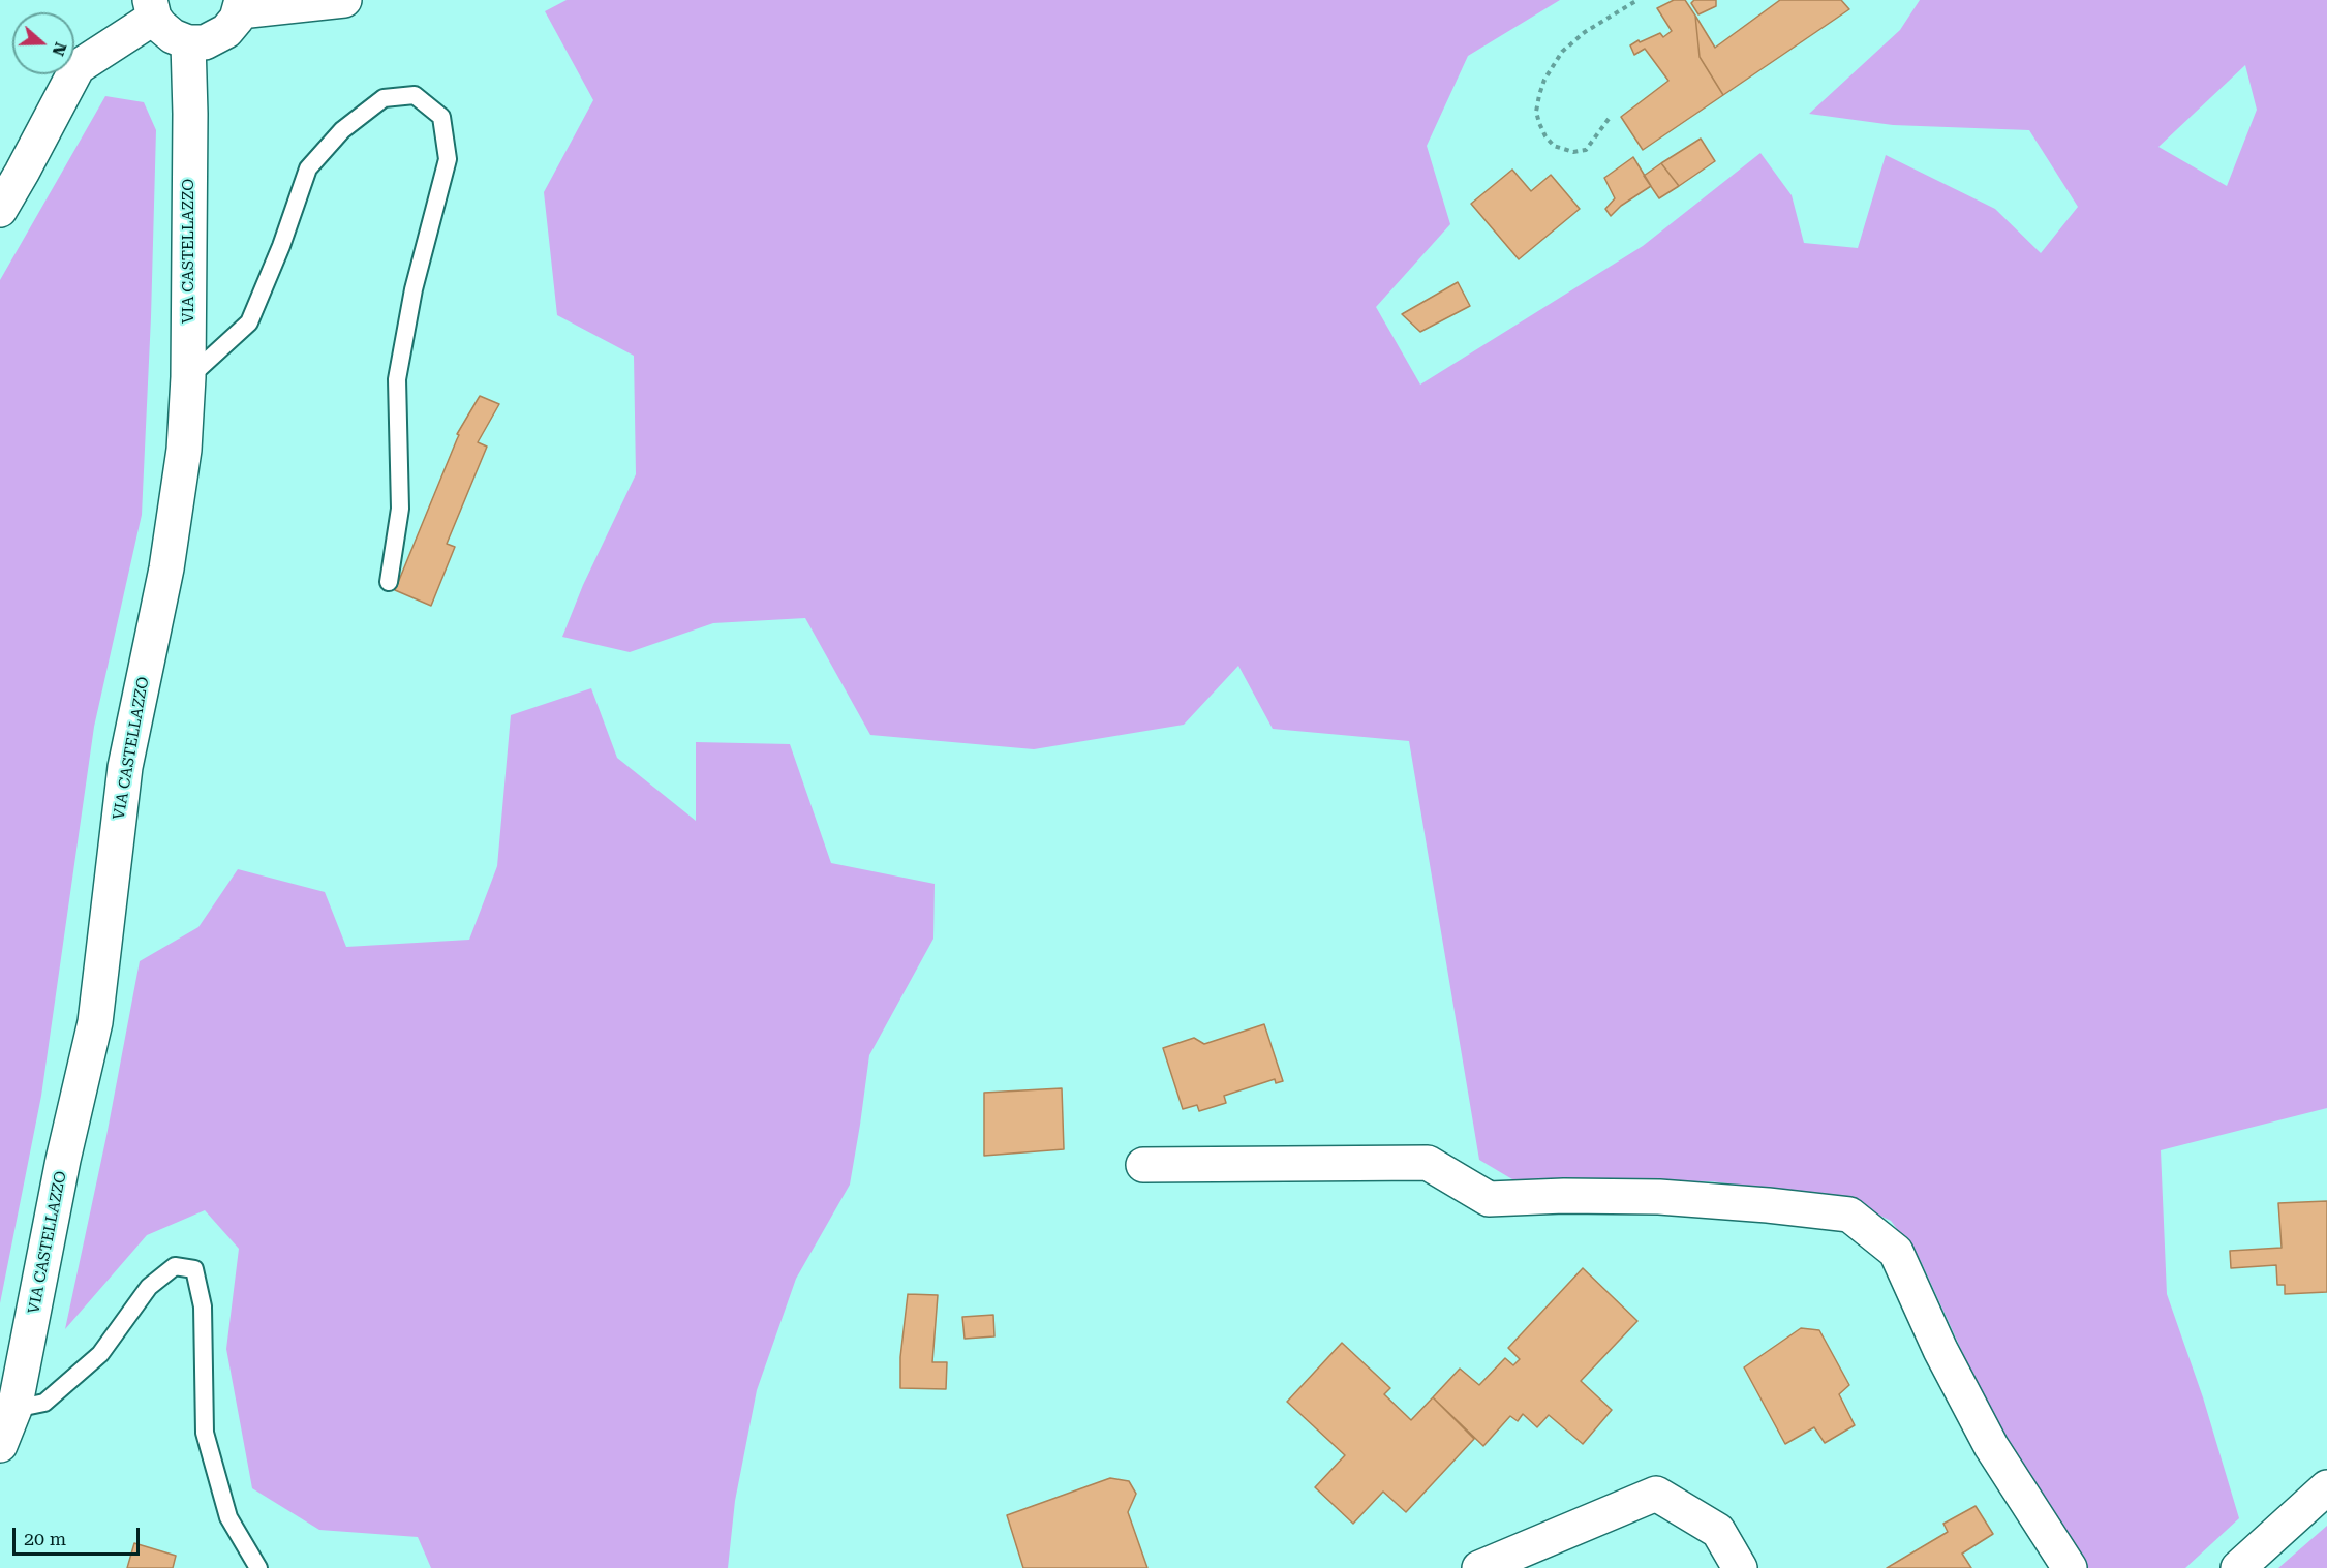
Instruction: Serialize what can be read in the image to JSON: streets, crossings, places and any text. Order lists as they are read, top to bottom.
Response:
{
  "streets": {
    "street": ["VIA CASTELLAZZO"]
  },
  "scale_bar": "20 m",
  "north": "right"
}
